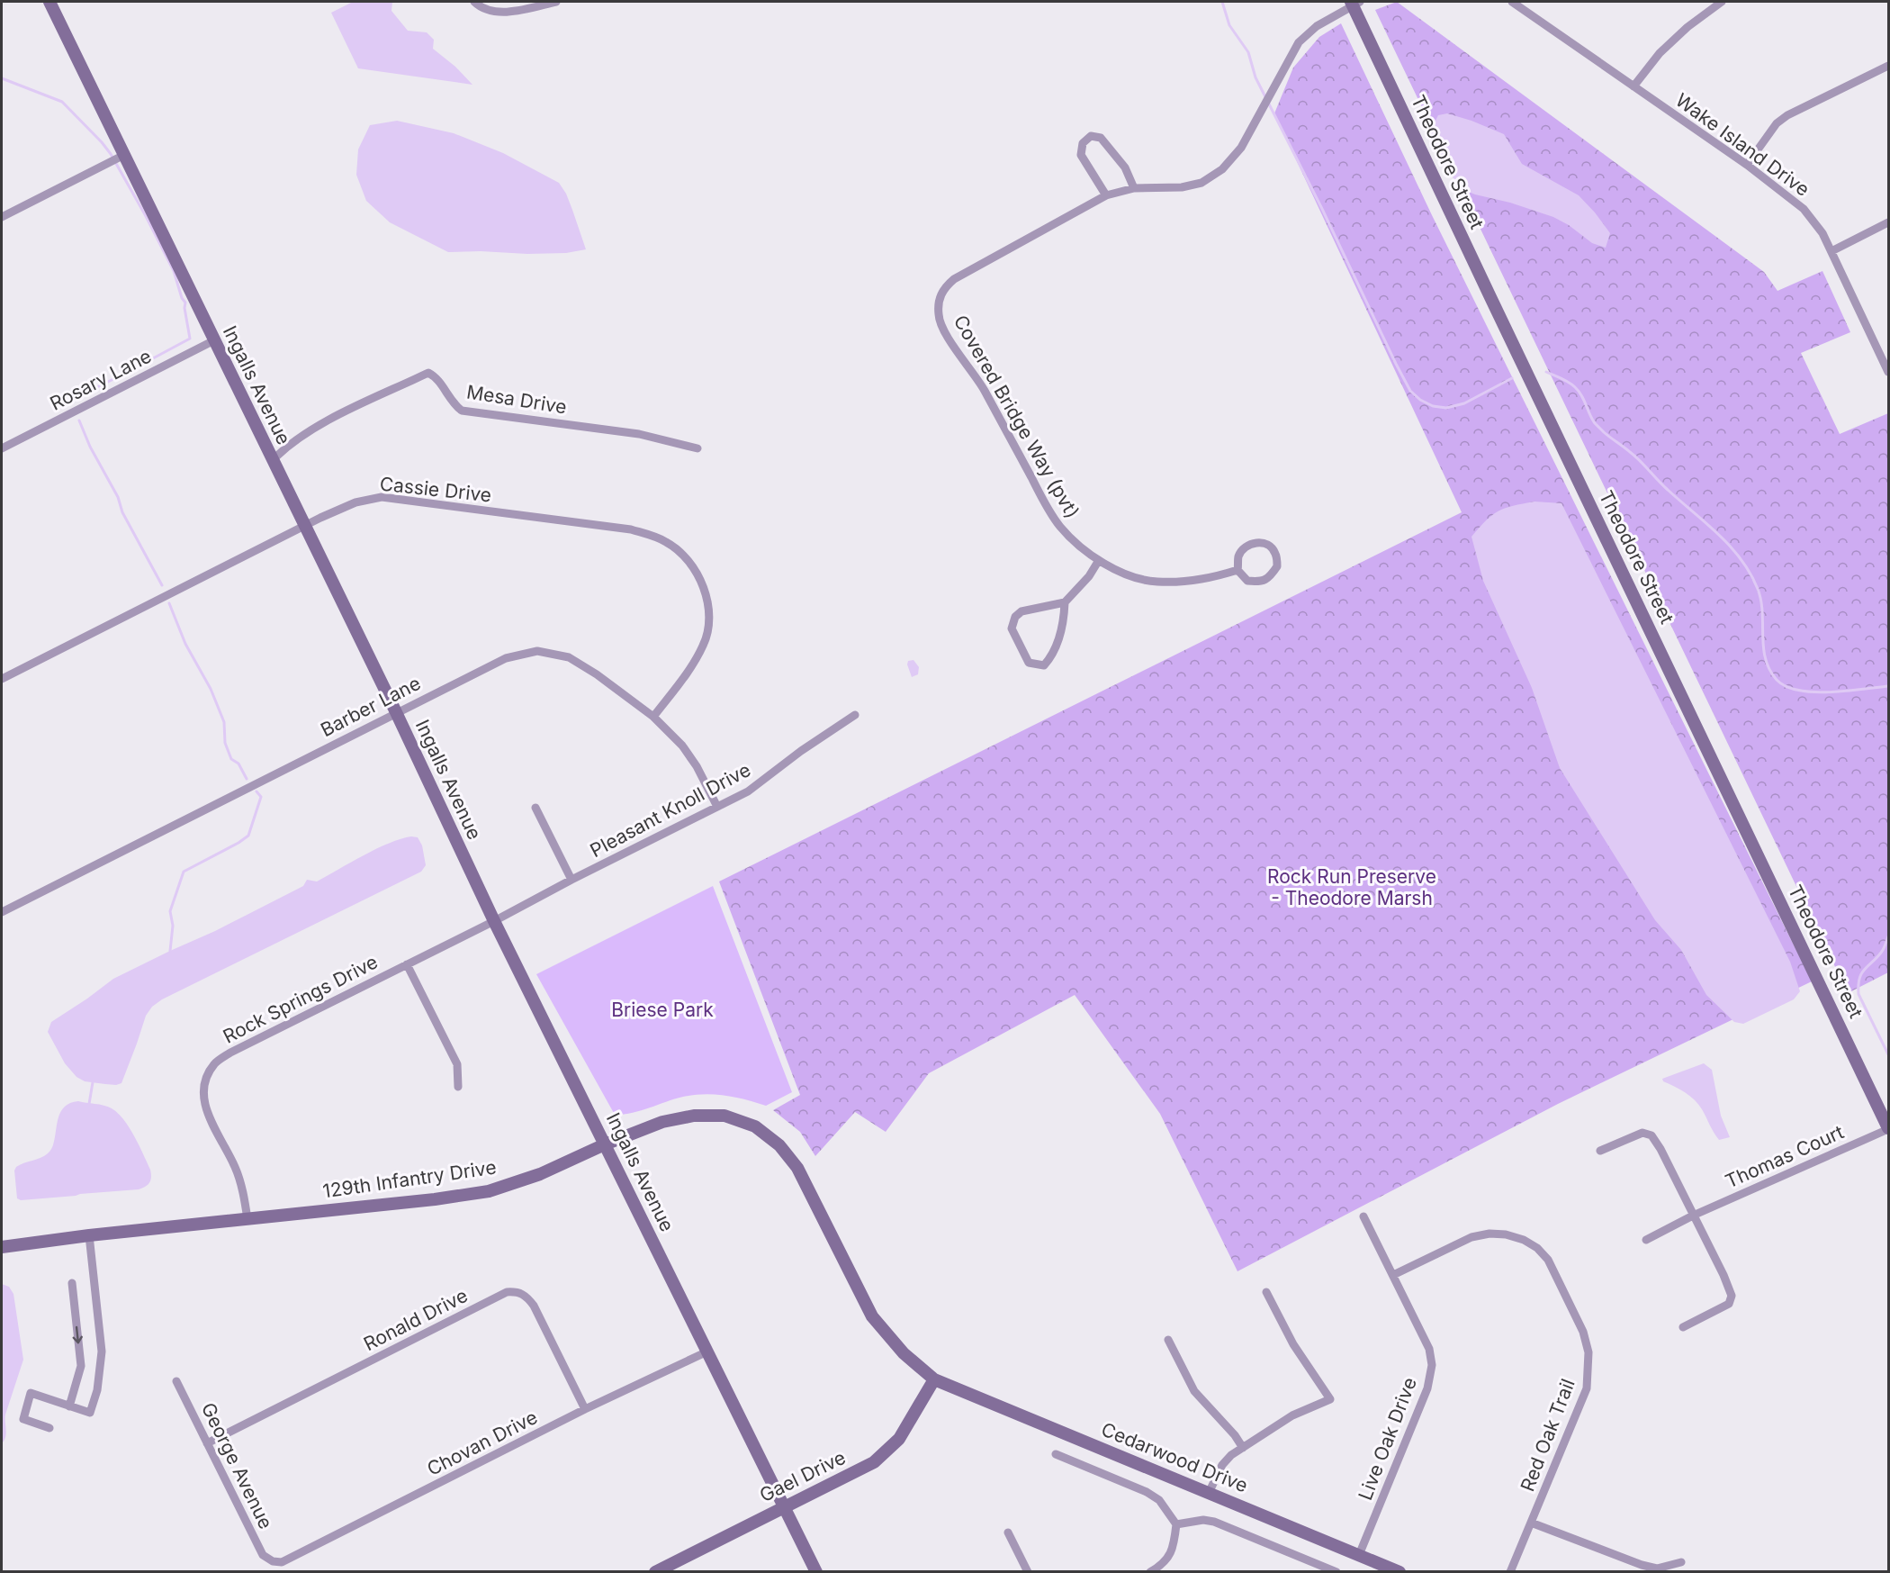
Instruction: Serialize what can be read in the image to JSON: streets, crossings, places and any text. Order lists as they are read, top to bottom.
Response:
{
  "streets": {
    "street": [
      "Wake Island Drive",
      "Theodore Street",
      "Rosary Lane",
      "Ingalls Avenue",
      "Mesa Drive",
      "Covered Bridge Way (pvt)",
      "Cassie Drive",
      "Barber Lane",
      "Pleasant Knoll Drive",
      "Rock Springs Drive",
      "Thomas Court",
      "129th Infantry Drive",
      "Ronald Drive",
      "Red Oak Trail",
      "Live Oak Drive",
      "Chovan Drive",
      "Cedarwood Drive",
      "George Avenue",
      "Gael Drive"
    ]
  },
  "crossings": [
    ["Theodore Street", "Covered Bridge Way (pvt)"],
    ["Theodore Street", "Thomas Court"],
    ["Rosary Lane", "Ingalls Avenue"],
    ["Ingalls Avenue", "Mesa Drive"],
    ["Ingalls Avenue", "Cassie Drive"],
    ["Ingalls Avenue", "Barber Lane"],
    ["Ingalls Avenue", "Pleasant Knoll Drive"],
    ["Ingalls Avenue", "Rock Springs Drive"],
    ["Ingalls Avenue", "129th Infantry Drive"],
    ["Ingalls Avenue", "Chovan Drive"],
    ["Ingalls Avenue", "Gael Drive"],
    ["Cassie Drive", "Barber Lane"],
    ["Barber Lane", "Pleasant Knoll Drive"],
    ["Pleasant Knoll Drive", "Rock Springs Drive"],
    ["Rock Springs Drive", "129th Infantry Drive"],
    ["129th Infantry Drive", "Cedarwood Drive"],
    ["129th Infantry Drive", "Gael Drive"],
    ["Ronald Drive", "Chovan Drive"],
    ["Ronald Drive", "George Avenue"],
    ["Red Oak Trail", "Live Oak Drive"],
    ["Live Oak Drive", "Cedarwood Drive"],
    ["Chovan Drive", "George Avenue"],
    ["Cedarwood Drive", "Gael Drive"]
  ],
  "parks": ["Rock Run Preserve - Theodore Marsh", "Briese Park"]
}
